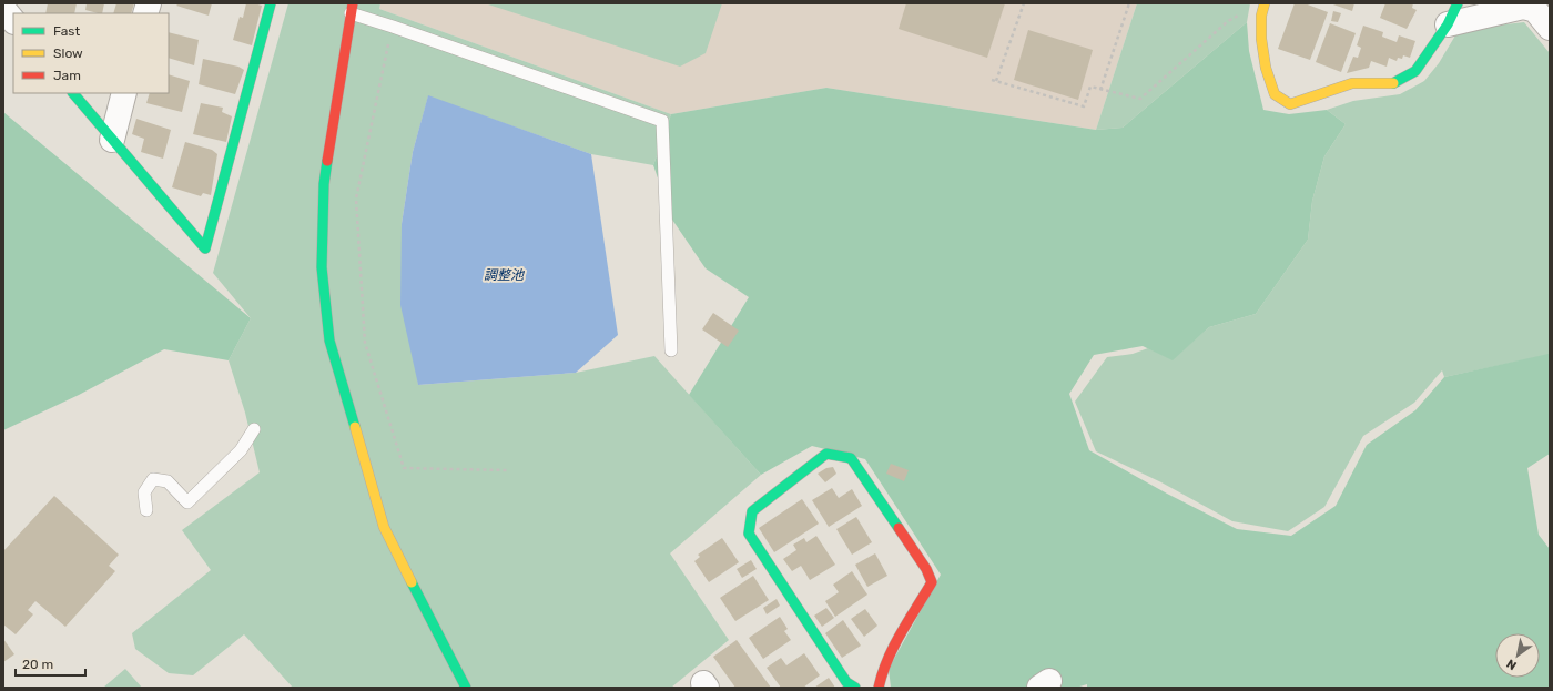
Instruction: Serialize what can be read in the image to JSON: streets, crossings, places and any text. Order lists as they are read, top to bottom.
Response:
{
  "water": ["調整池"],
  "legend": ["Fast", "Slow", "Jam"],
  "scale_bar": "20 m",
  "north": "bottom left"
}
